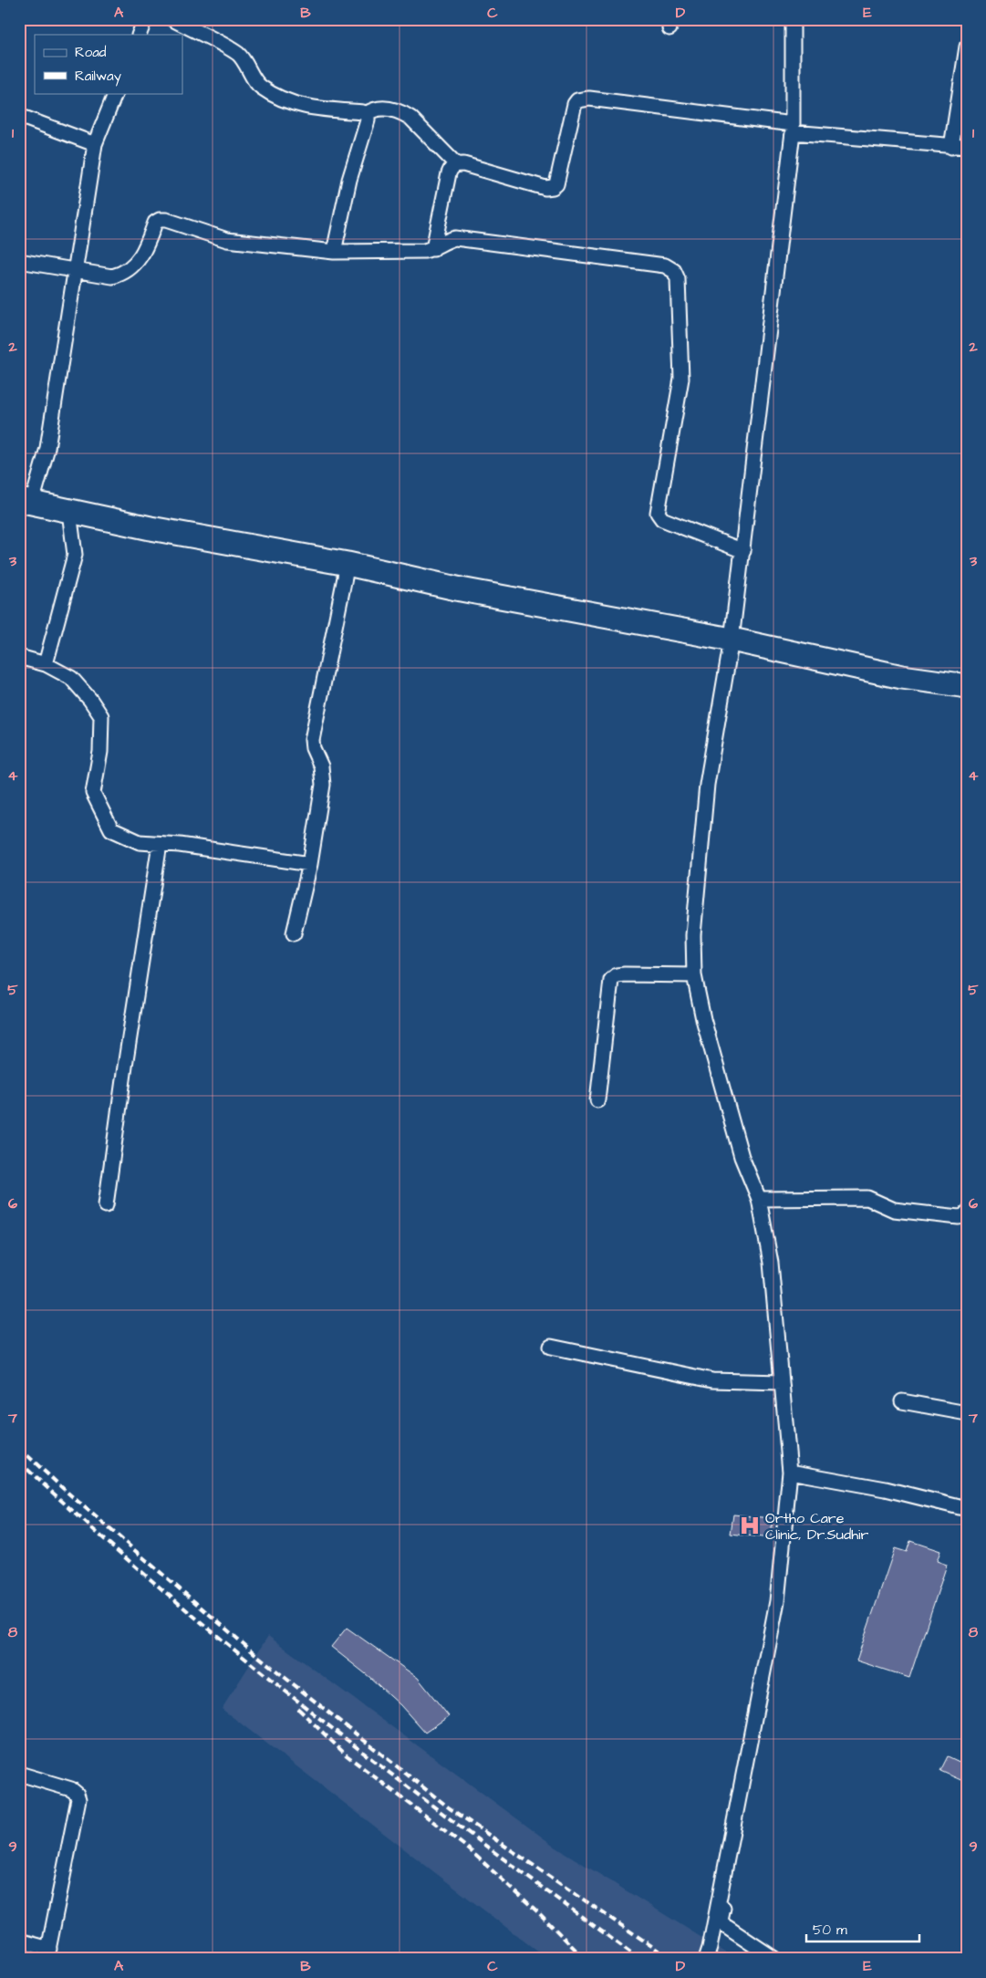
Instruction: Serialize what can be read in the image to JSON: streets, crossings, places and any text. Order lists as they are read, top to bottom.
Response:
{
  "places": {
    "hospital": ["Ortho Care Clinic, Dr.Sudhir"]
  },
  "legend": ["Road", "Railway"],
  "scale_bar": "50 m",
  "grid": {
    "columns": [
      "A",
      "B",
      "C",
      "D",
      "E"
    ],
    "rows": [
      "1",
      "2",
      "3",
      "4",
      "5",
      "6",
      "7",
      "8",
      "9"
    ]
  }
}
